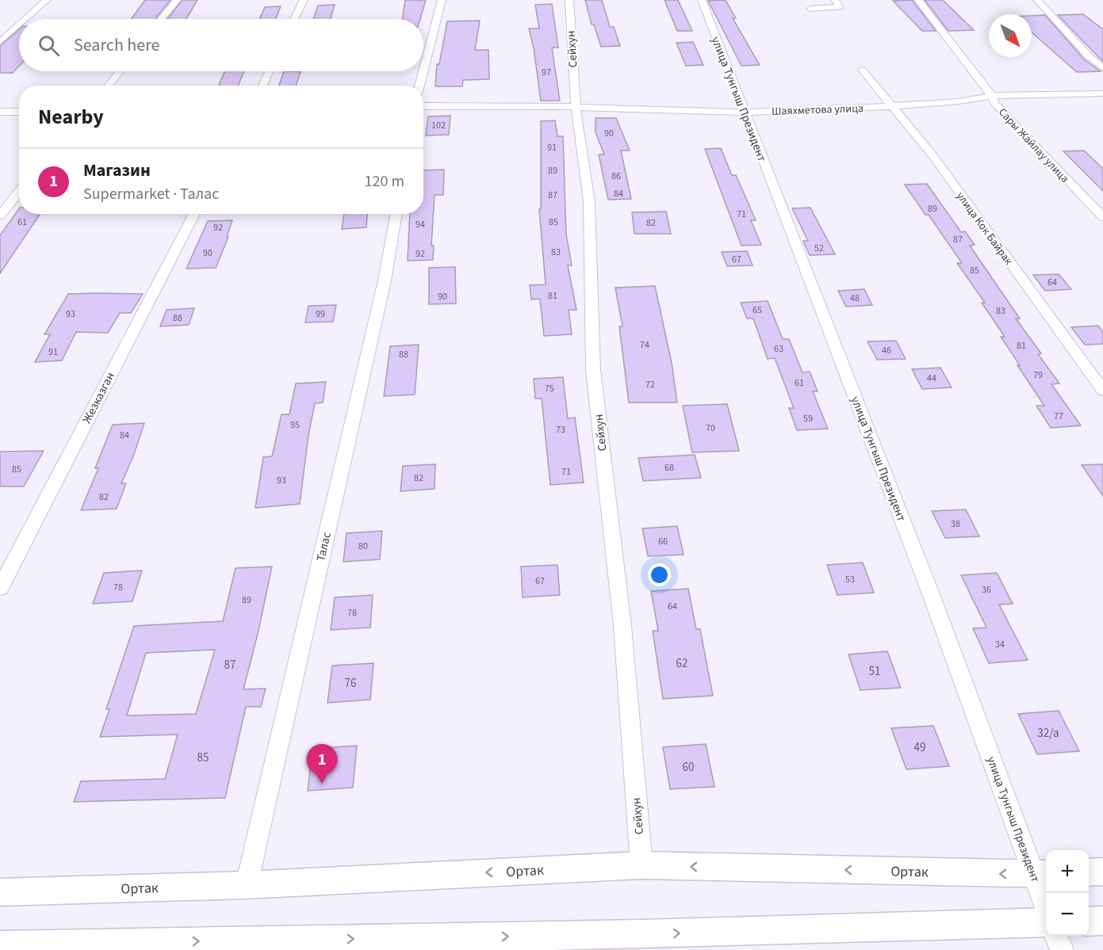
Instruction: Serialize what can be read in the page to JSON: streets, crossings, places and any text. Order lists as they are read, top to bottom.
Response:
{
  "streets": {
    "street": [
      "Сейхун",
      "улица Тунгыш Президент",
      "Шаяхметова улица",
      "Сары Жайлау улица",
      "улица Кок Байрак",
      "Жезказган",
      "Талас",
      "Ортак"
    ]
  },
  "crossings": [
    ["Сейхун", "Шаяхметова улица"],
    ["Сейхун", "Ортак"],
    ["улица Тунгыш Президент", "Шаяхметова улица"],
    ["улица Тунгыш Президент", "Ортак"],
    ["Шаяхметова улица", "Сары Жайлау улица"],
    ["Шаяхметова улица", "улица Кок Байрак"],
    ["Талас", "Ортак"]
  ],
  "house_numbers": [
    "97",
    "102",
    "90",
    "91",
    "89",
    "86",
    "84",
    "87",
    "89",
    "71",
    "61",
    "85",
    "82",
    "94",
    "92",
    "87",
    "52",
    "83",
    "90",
    "92",
    "67",
    "85",
    "64",
    "81",
    "90",
    "48",
    "65",
    "83",
    "93",
    "99",
    "88",
    "74",
    "81",
    "63",
    "46",
    "91",
    "88",
    "79",
    "44",
    "61",
    "72",
    "75",
    "77",
    "59",
    "95",
    "70",
    "73",
    "84",
    "68",
    "85",
    "71",
    "82",
    "93",
    "82",
    "38",
    "66",
    "80",
    "53",
    "67",
    "78",
    "36",
    "89",
    "64",
    "78",
    "34",
    "62",
    "87",
    "51",
    "76",
    "32/а",
    "49",
    "85",
    "60"
  ],
  "north": "bottom right",
  "page": {
    "search": "Search here",
    "heading": "Nearby",
    "list": [
      {
        "mark": "1",
        "name": "Магазин",
        "note": "Supermarket · Талас",
        "value": "120 m"
      }
    ],
    "pins": "1",
    "map_buttons": ["+", "−"]
  }
}
